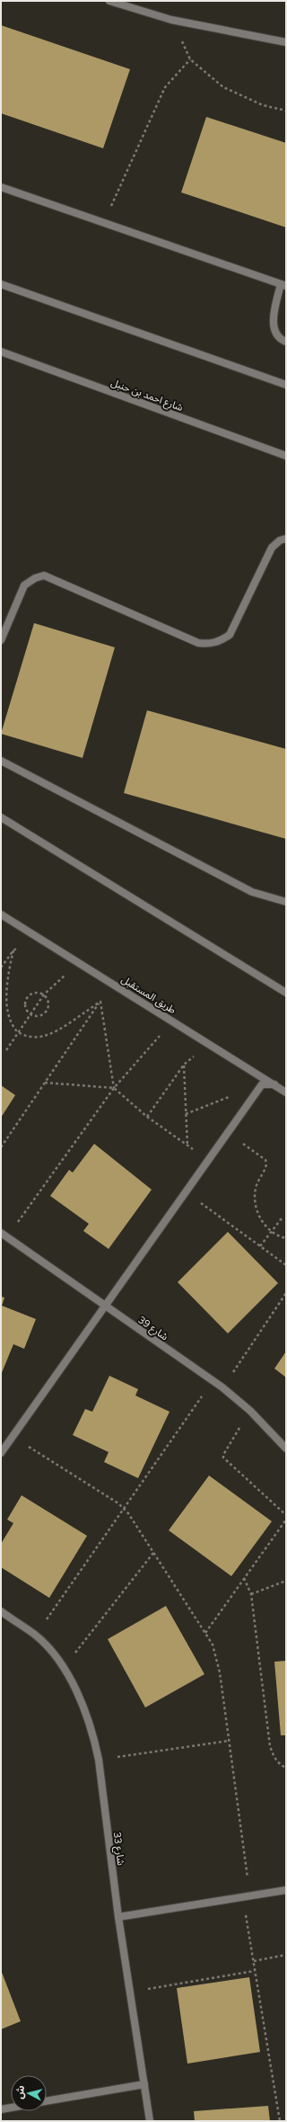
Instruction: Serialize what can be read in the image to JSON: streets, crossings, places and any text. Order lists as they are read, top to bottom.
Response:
{
  "streets": {
    "street": [
      "شارع احمد بن حنبل",
      "طريق المستقبل",
      "شارع 39",
      "شارع 33"
    ]
  },
  "north": "left"
}
